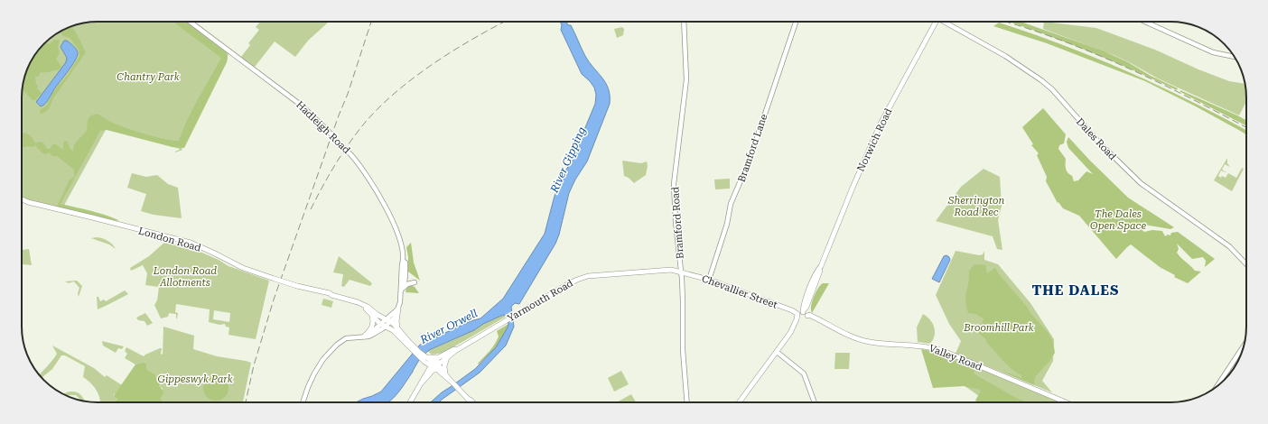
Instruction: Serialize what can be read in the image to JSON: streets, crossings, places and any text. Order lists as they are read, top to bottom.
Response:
{
  "streets": {
    "main road": [
      "Norwich Road",
      "London Road",
      "Chevallier Street",
      "Yarmouth Road",
      "Valley Road"
    ],
    "street": [
      "Hadleigh Road",
      "Dales Road",
      "Bramford Lane",
      "Bramford Road"
    ]
  },
  "crossings": [
    ["Hadleigh Road", "London Road"],
    ["Norwich Road", "Valley Road"],
    ["Bramford Lane", "Chevallier Street"],
    ["Bramford Road", "Chevallier Street"],
    ["Bramford Road", "Yarmouth Road"],
    ["London Road", "Yarmouth Road"],
    ["Chevallier Street", "Yarmouth Road"]
  ],
  "districts": ["THE DALES"],
  "water": ["River Gipping", "River Orwell"],
  "parks": [
    "Chantry Park",
    "Sherrington Road Rec",
    "The Dales Open Space",
    "London Road Allotments",
    "Broomhill Park",
    "Gippeswyk Park"
  ]
}
